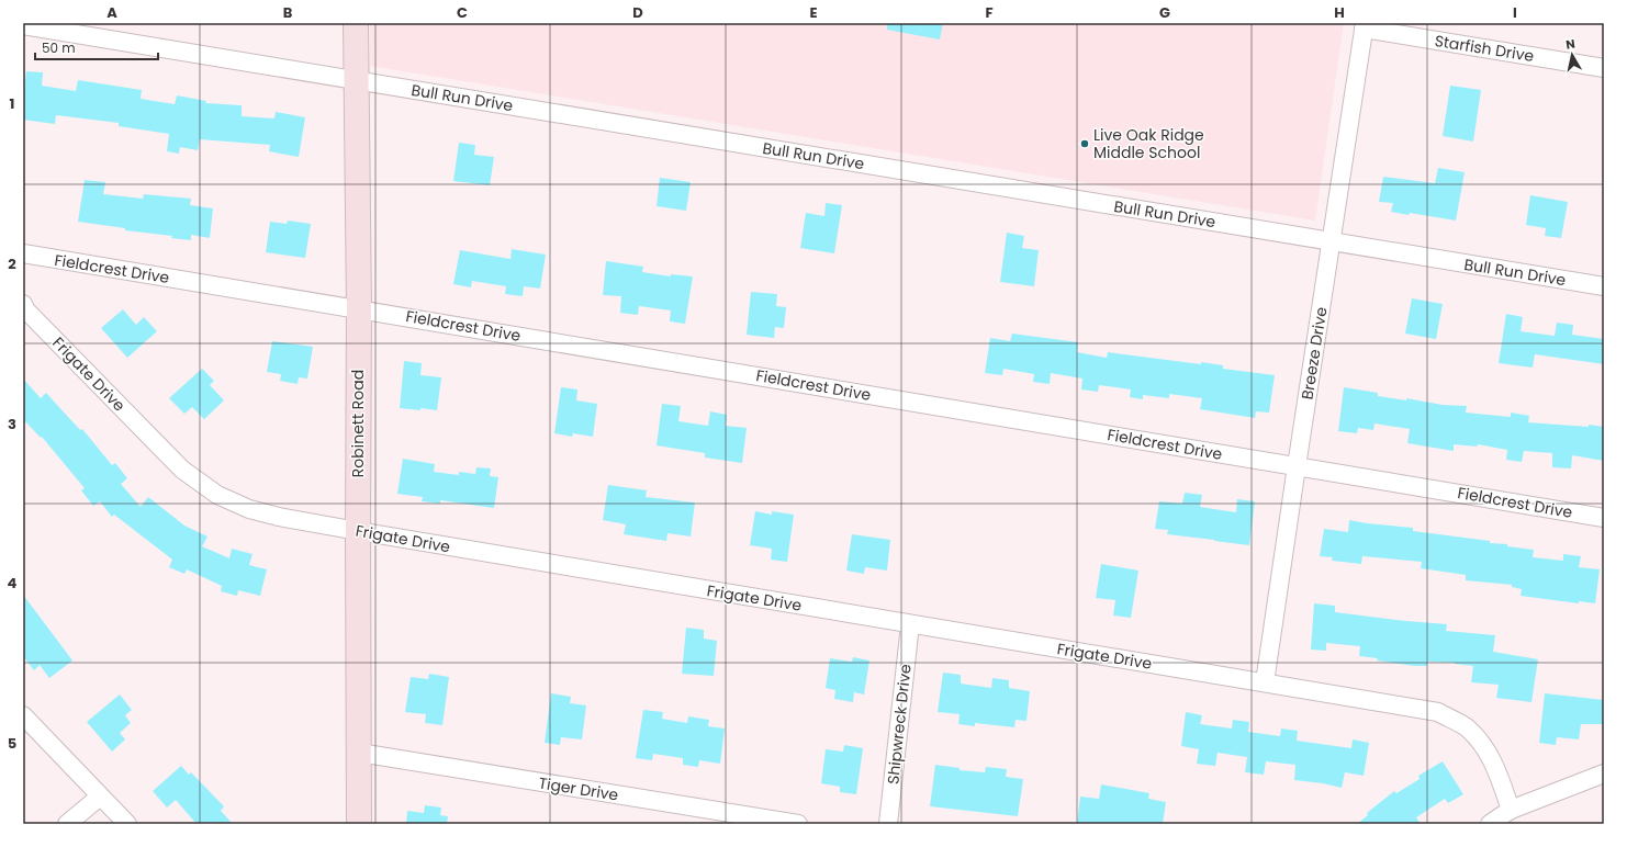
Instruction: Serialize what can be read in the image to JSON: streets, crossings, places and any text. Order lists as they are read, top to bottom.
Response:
{
  "streets": {
    "street": [
      "Starfish Drive",
      "Bull Run Drive",
      "Fieldcrest Drive",
      "Breeze Drive",
      "Frigate Drive",
      "Robinett Road",
      "Shipwreck Drive",
      "Tiger Drive"
    ]
  },
  "crossings": [
    ["Starfish Drive", "Breeze Drive"],
    ["Bull Run Drive", "Breeze Drive"],
    ["Bull Run Drive", "Robinett Road"],
    ["Fieldcrest Drive", "Breeze Drive"],
    ["Fieldcrest Drive", "Robinett Road"],
    ["Breeze Drive", "Frigate Drive"],
    ["Frigate Drive", "Robinett Road"],
    ["Frigate Drive", "Shipwreck Drive"],
    ["Robinett Road", "Tiger Drive"]
  ],
  "places": ["Live Oak Ridge Middle School"],
  "scale_bar": "50 m",
  "north": "top",
  "grid": {
    "columns": [
      "A",
      "B",
      "C",
      "D",
      "E",
      "F",
      "G",
      "H",
      "I"
    ],
    "rows": [
      "1",
      "2",
      "3",
      "4",
      "5"
    ]
  }
}
